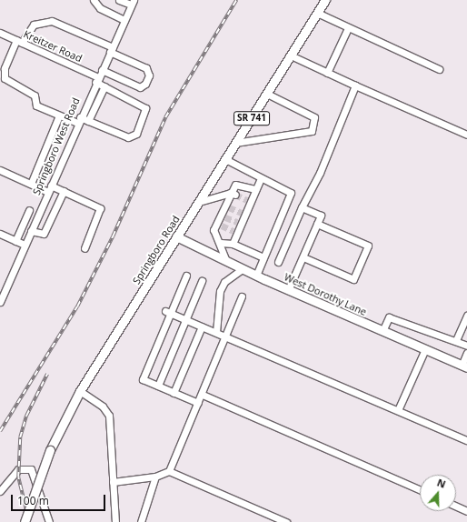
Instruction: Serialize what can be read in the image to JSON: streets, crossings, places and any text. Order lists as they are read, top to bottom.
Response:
{
  "streets": {
    "main road": ["SR 741", "Springboro Road", "West Dorothy Lane"],
    "street": ["Kreitzer Road", "Springboro West Road"]
  },
  "crossings": [
    ["Kreitzer Road", "Springboro West Road"],
    ["Springboro Road", "West Dorothy Lane"]
  ],
  "scale_bar": "100 m",
  "north": "top"
}
